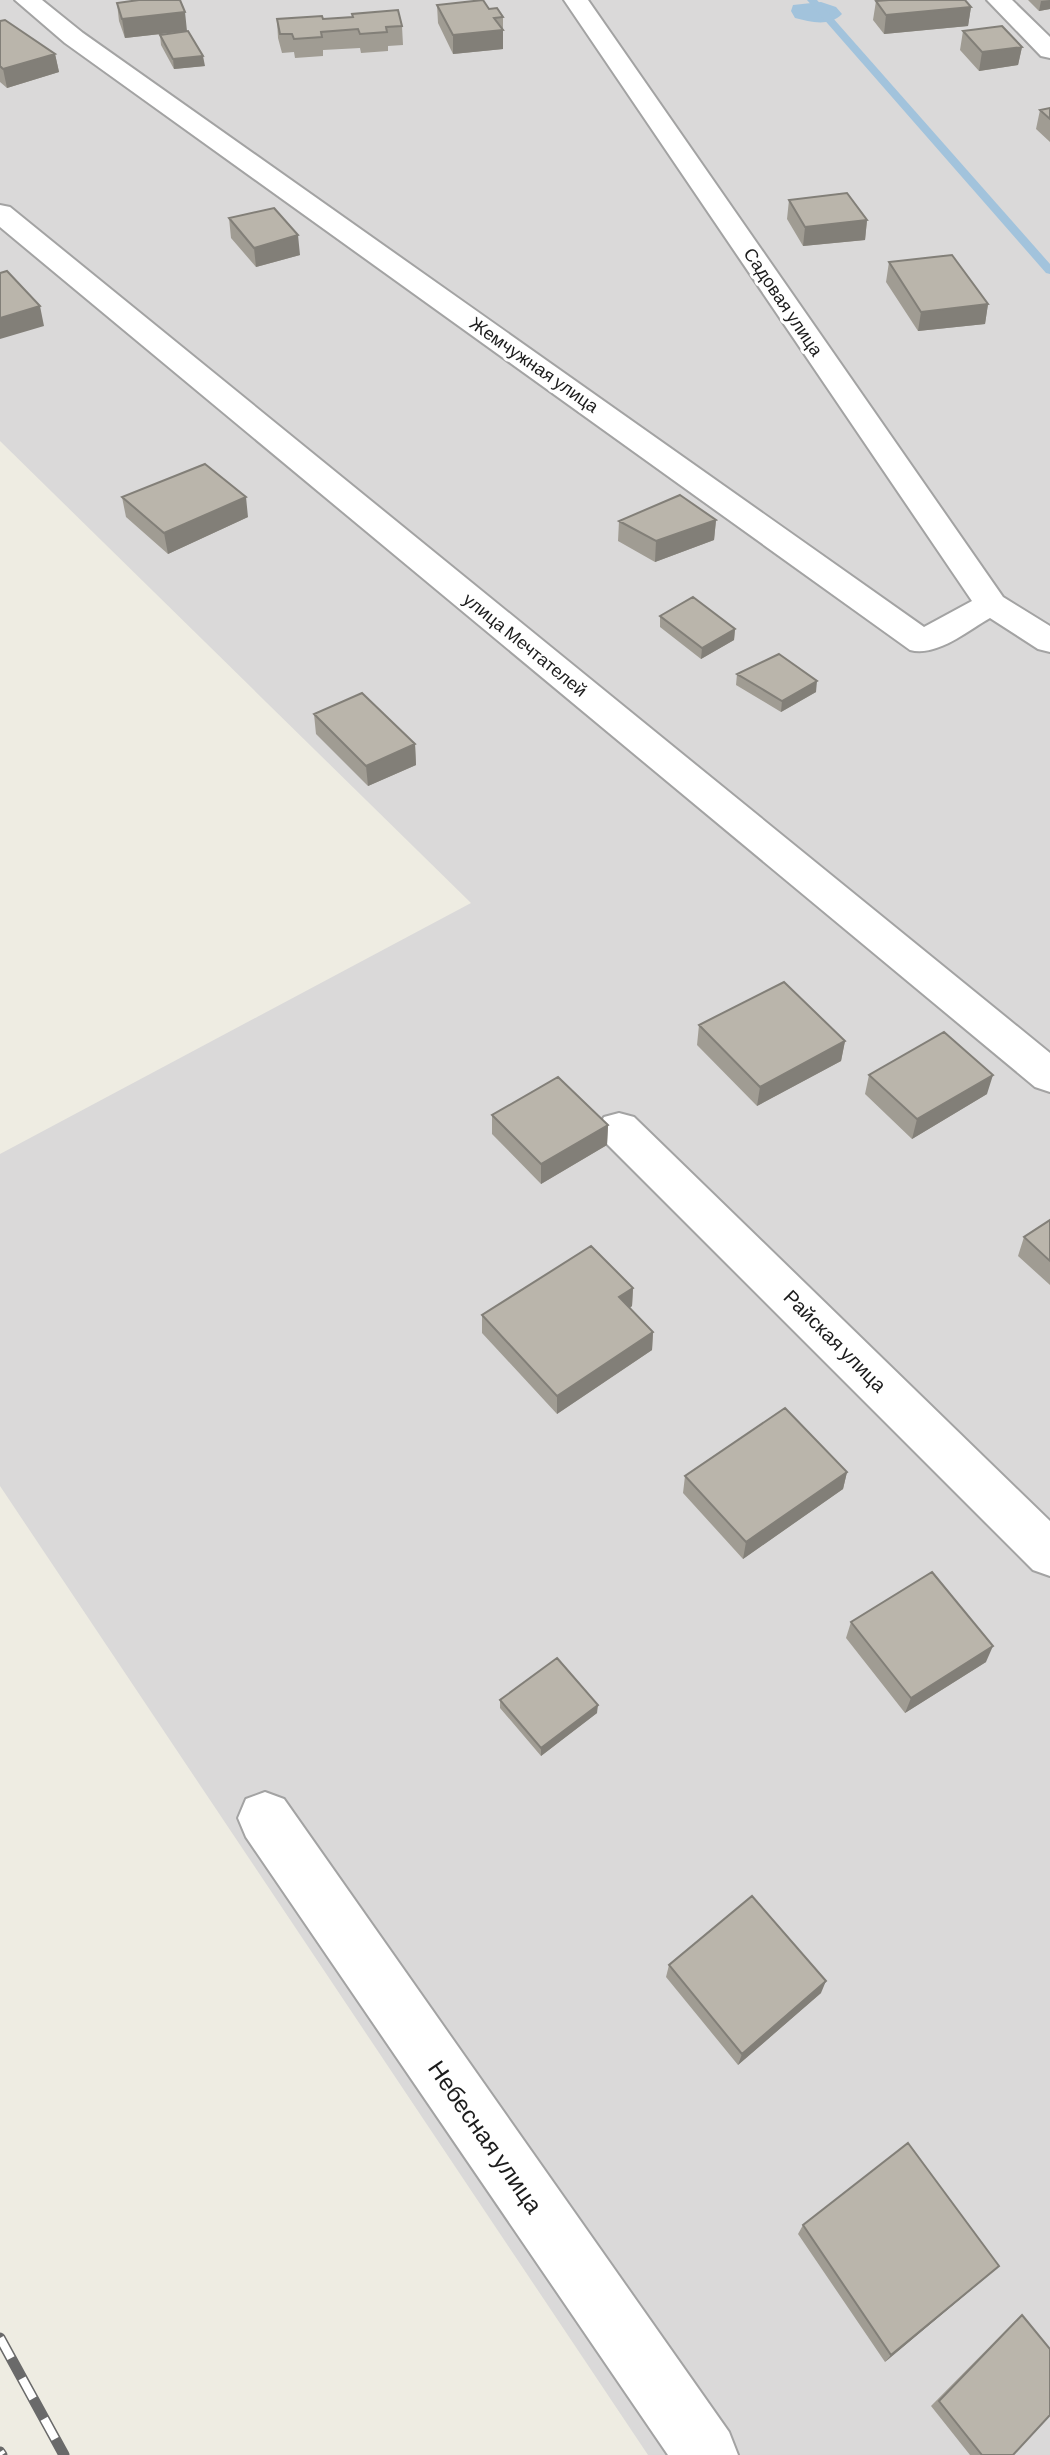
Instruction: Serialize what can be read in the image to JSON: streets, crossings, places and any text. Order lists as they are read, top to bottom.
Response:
{
  "streets": {
    "street": [
      "Садовая улица",
      "Жемчужная улица",
      "улица Мечтателей",
      "Райская улица",
      "Небесная улица"
    ]
  },
  "crossings": [
    ["Садовая улица", "Жемчужная улица"]
  ]
}
